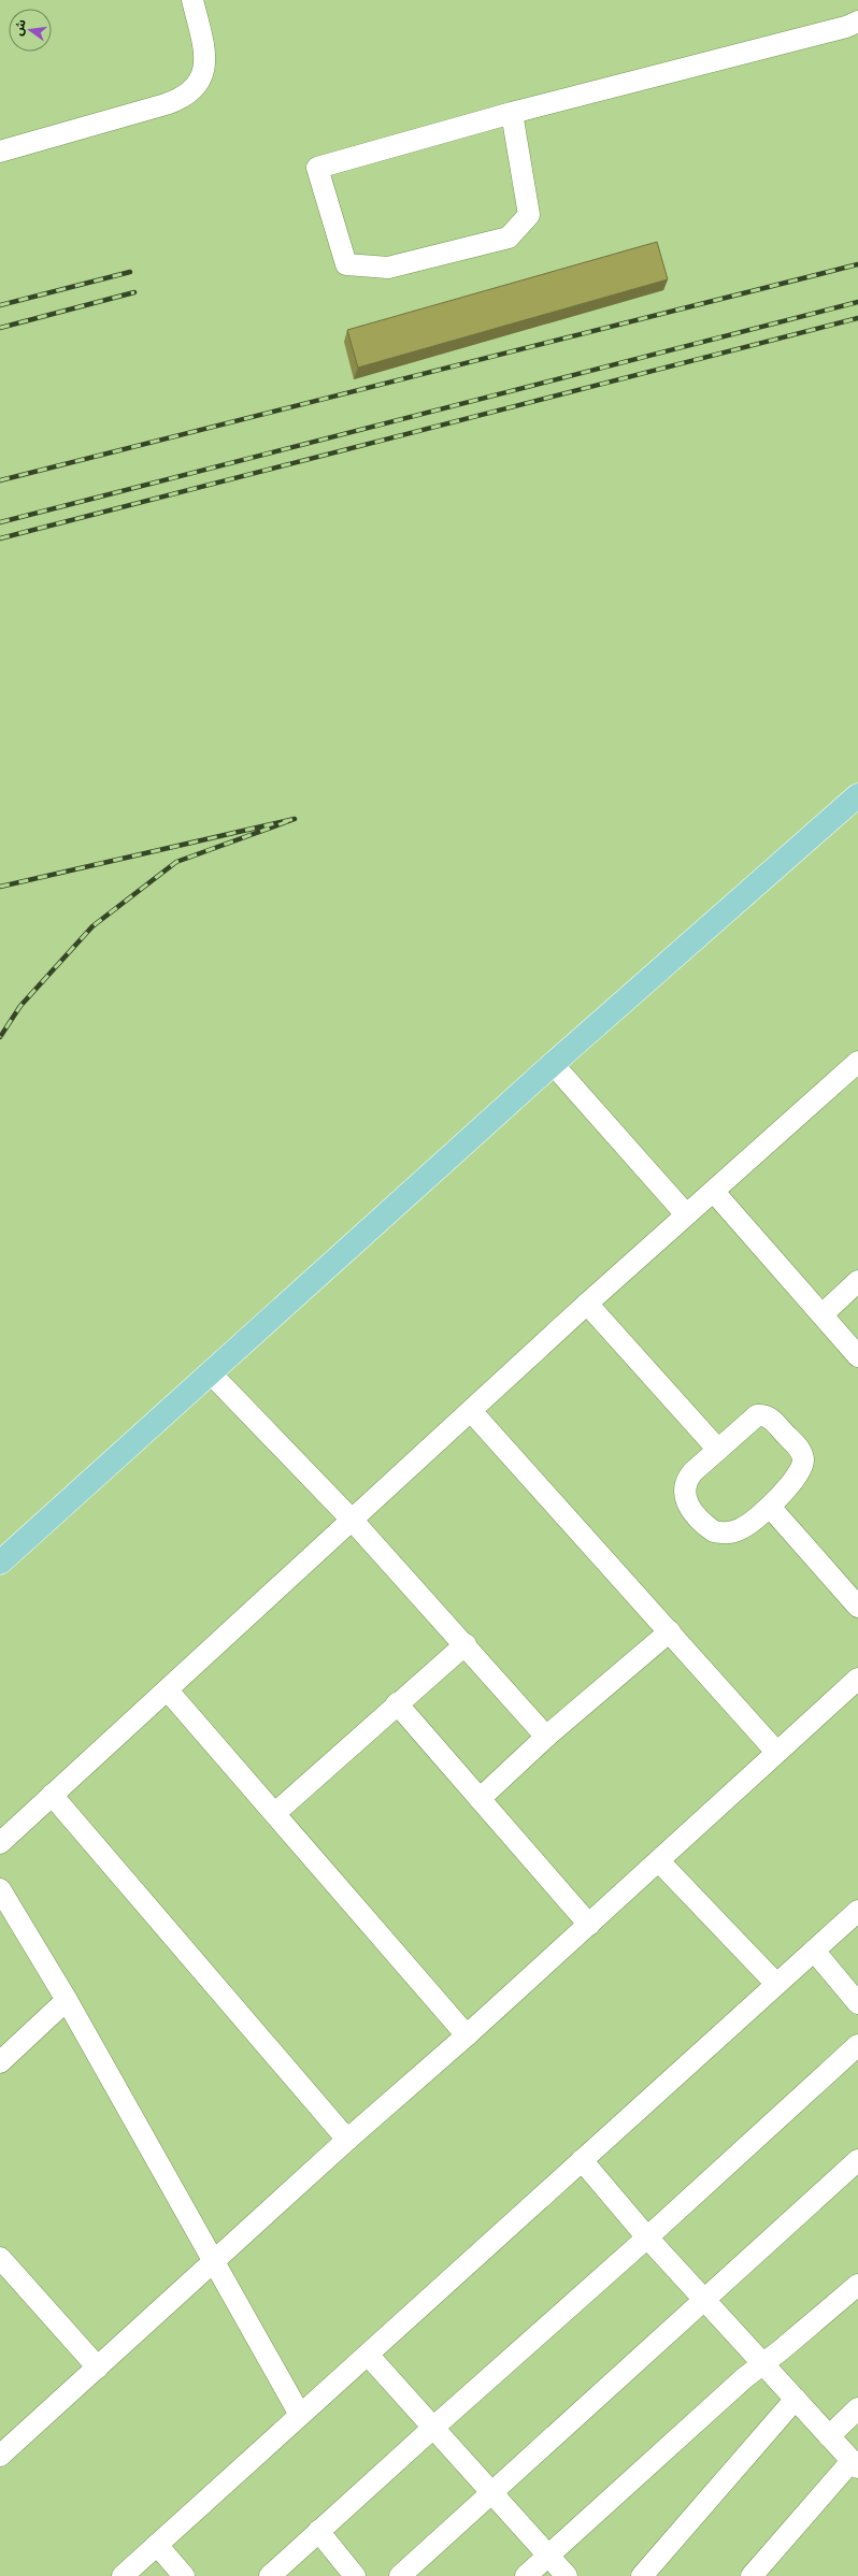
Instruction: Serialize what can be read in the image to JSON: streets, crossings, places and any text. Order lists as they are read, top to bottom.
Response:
{
  "north": "left"
}
